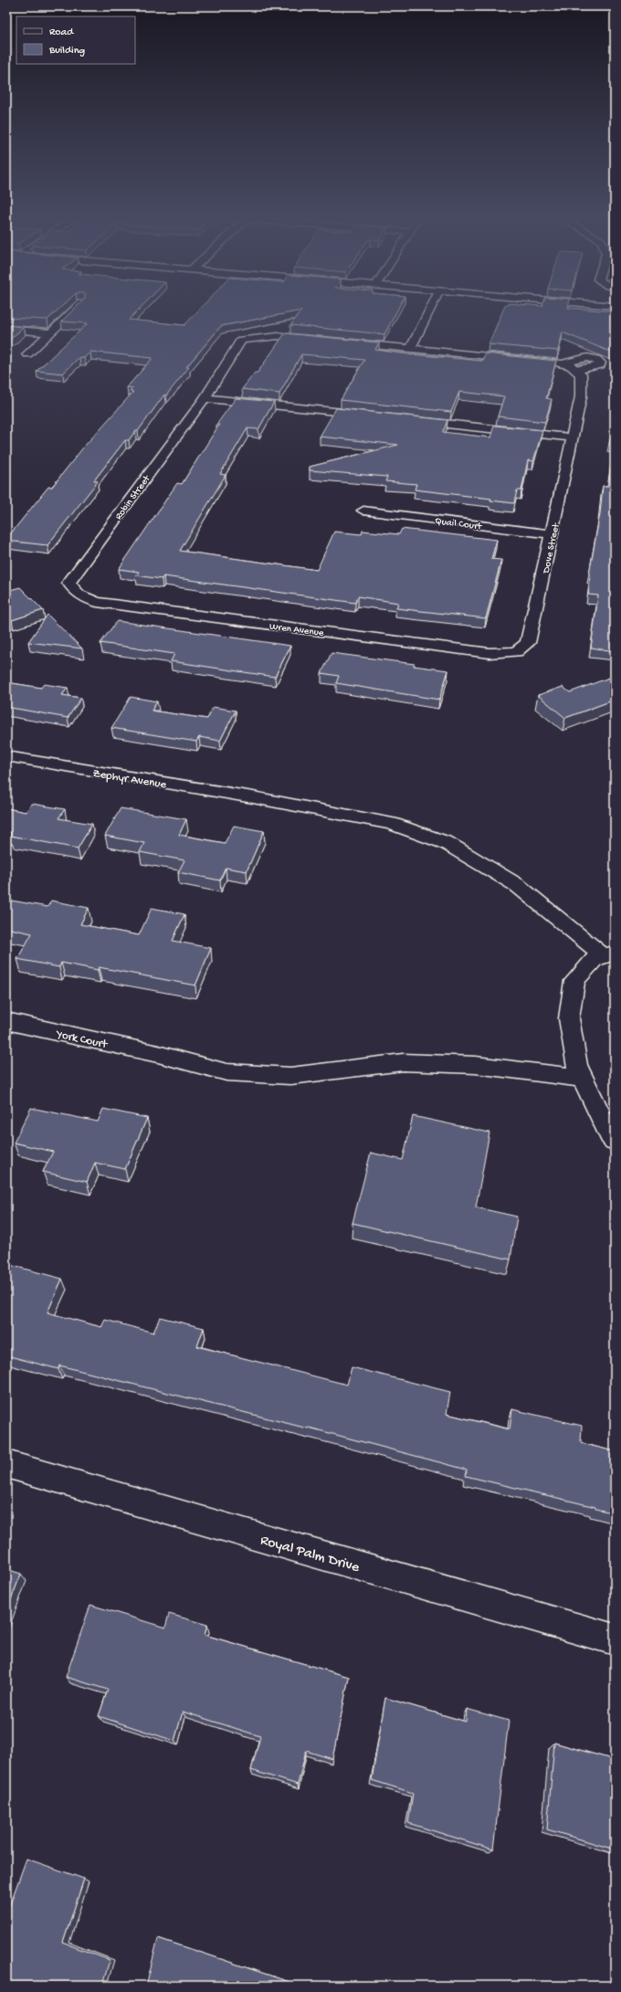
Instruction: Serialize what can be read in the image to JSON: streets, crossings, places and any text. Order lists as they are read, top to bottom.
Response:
{
  "streets": {
    "street": [
      "Robin Street",
      "Quail Court",
      "Dove Street",
      "Wren Avenue",
      "Zephyr Avenue",
      "York Court",
      "Royal Palm Drive"
    ]
  },
  "crossings": [
    ["Robin Street", "Wren Avenue"],
    ["Quail Court", "Dove Street"],
    ["Dove Street", "Wren Avenue"]
  ],
  "legend": ["Road", "Building"]
}
